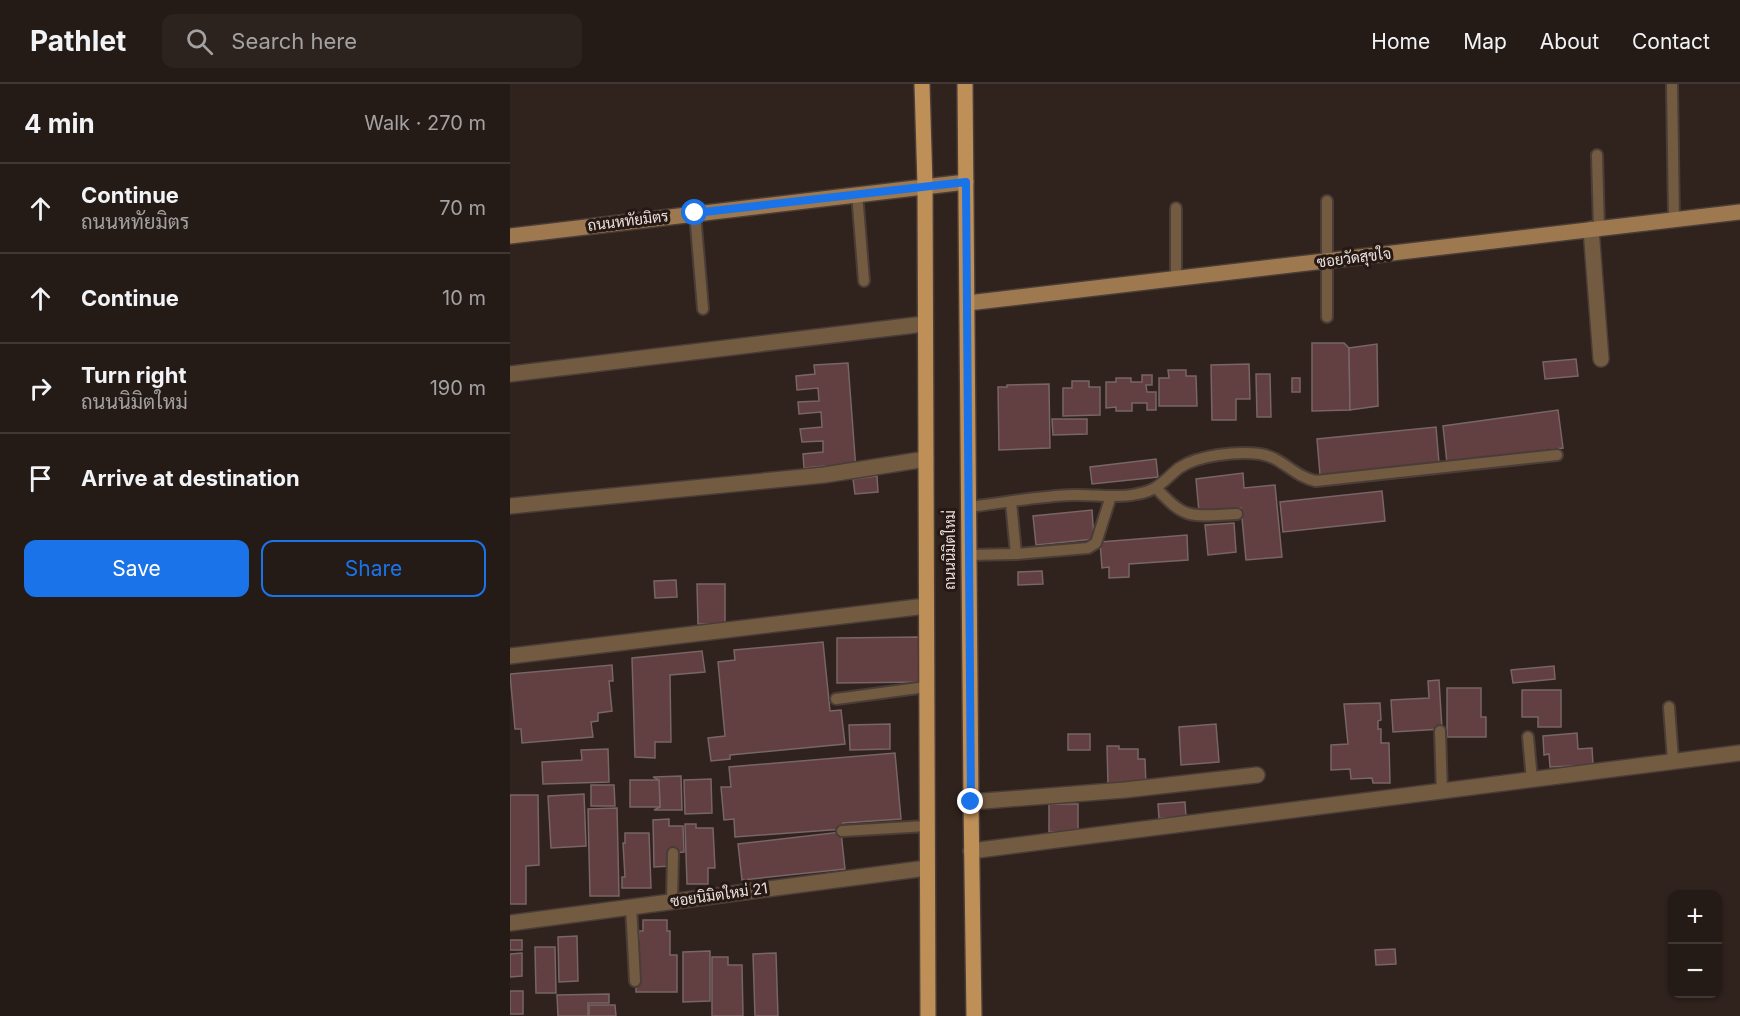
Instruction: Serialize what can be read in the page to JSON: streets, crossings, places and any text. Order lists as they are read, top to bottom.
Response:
{
  "streets": {
    "main road": ["ถนนนิมิตใหม่"],
    "street": ["ถนนหทัยมิตร", "ซอยวัดสุขใจ", "ซอยนิมิตใหม่ 21"]
  },
  "crossings": [
    ["ถนนหทัยมิตร", "ถนนนิมิตใหม่"],
    ["ซอยวัดสุขใจ", "ถนนนิมิตใหม่"],
    ["ถนนนิมิตใหม่", "ซอยนิมิตใหม่ 21"]
  ],
  "page": {
    "header": "Pathlet",
    "search": "Search here",
    "nav": [
      "Home",
      "Map",
      "About",
      "Contact"
    ],
    "heading": ["4 min", "Walk · 270 m"],
    "list": [
      ["Continue", "ถนนหทัยมิตร", "70 m"],
      ["Continue", "10 m"],
      ["Turn right", "ถนนนิมิตใหม่", "190 m"],
      "Arrive at destination"
    ],
    "buttons": ["Save", "Share"],
    "map_buttons": ["+", "−"]
  }
}
